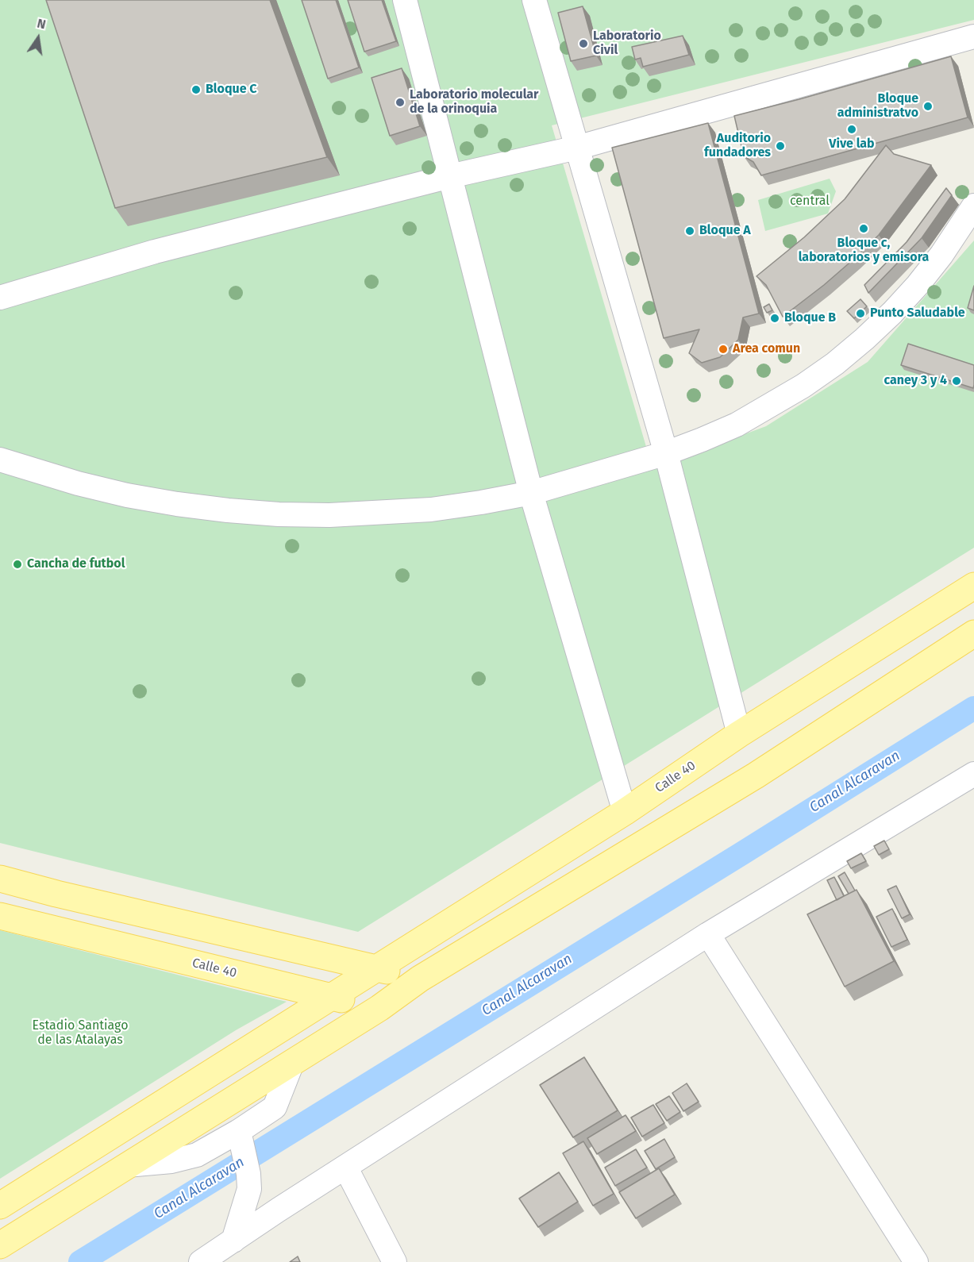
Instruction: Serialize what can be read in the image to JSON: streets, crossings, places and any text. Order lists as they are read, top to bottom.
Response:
{
  "streets": {
    "main road": ["Calle 40"]
  },
  "water": ["Canal Alcaravan"],
  "parks": ["central", "Estadio Santiago de las Atalayas"],
  "places": [
    "Laboratorio Civil",
    "Bloque C",
    "Laboratorio molecular de la orinoquia",
    "Bloque administratvo",
    "Vive lab",
    "Auditorio fundadores",
    "Bloque c, laboratorios y emisora",
    "Bloque A",
    "Punto Saludable",
    "Bloque B",
    "Area comun",
    "caney 3 y 4",
    "Cancha de futbol"
  ],
  "north": "top"
}
